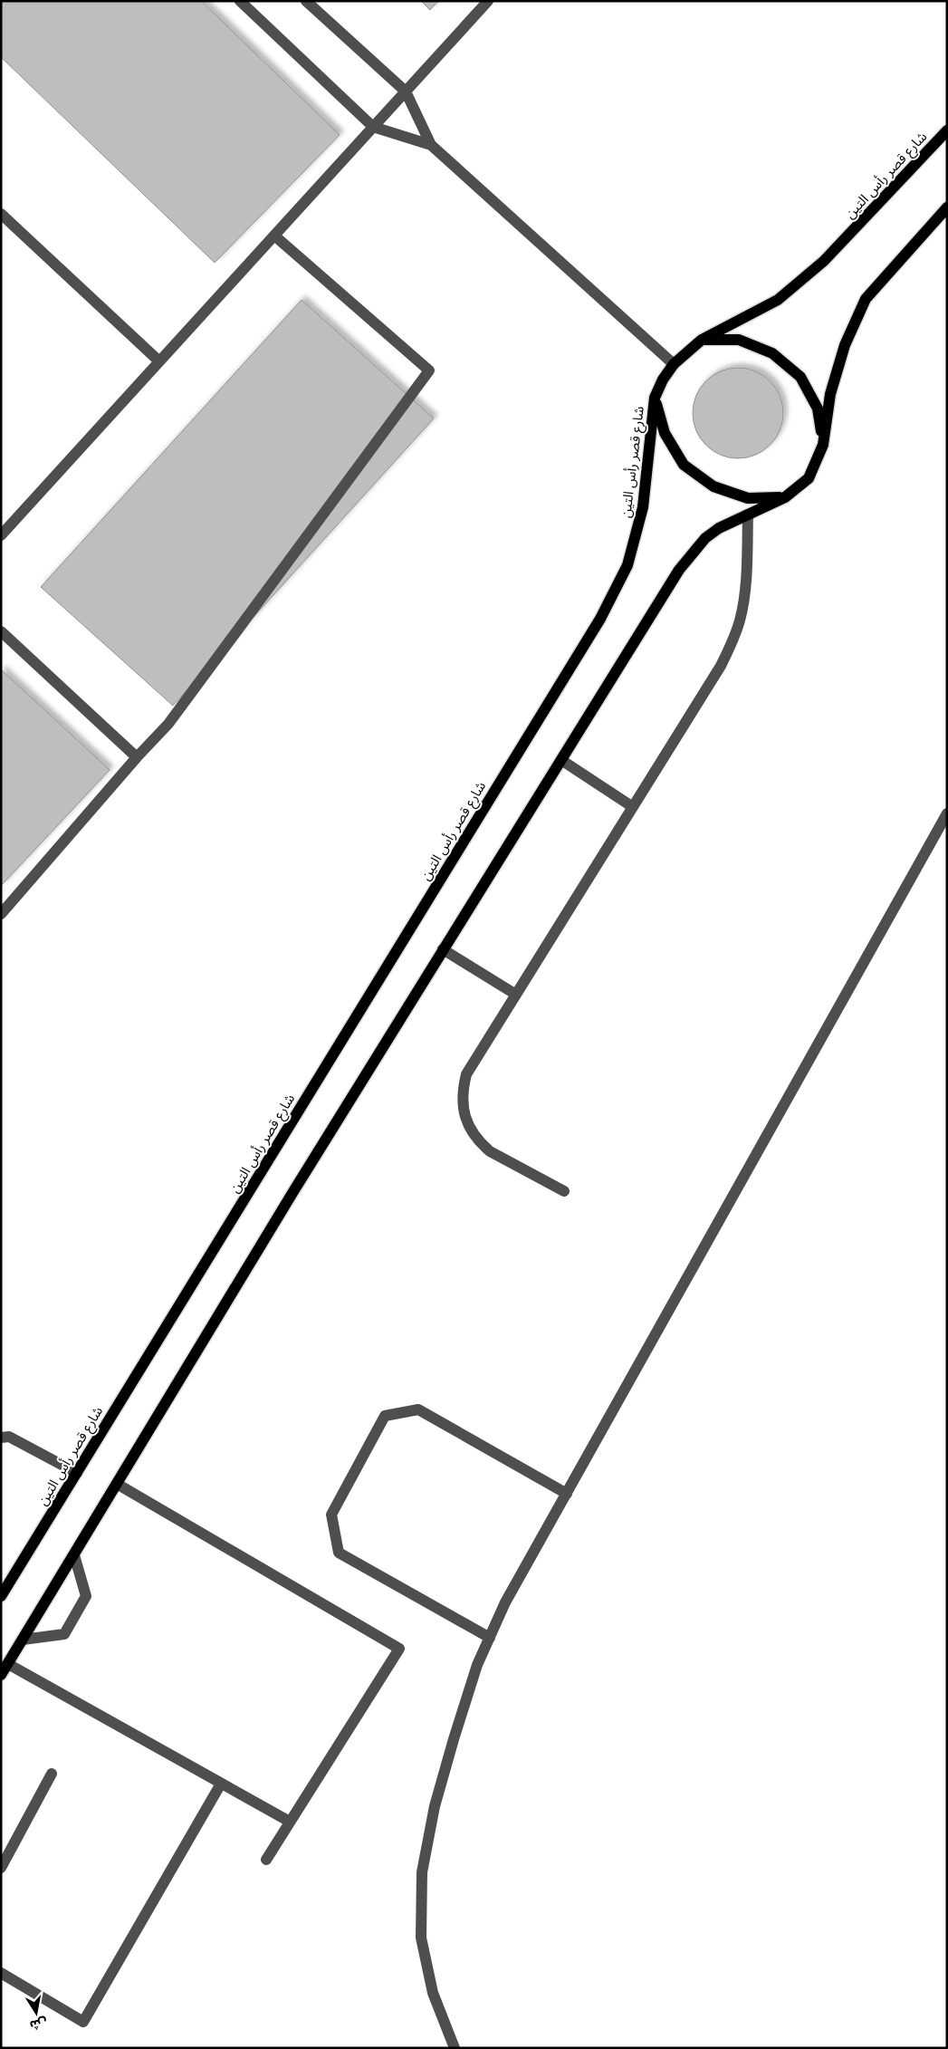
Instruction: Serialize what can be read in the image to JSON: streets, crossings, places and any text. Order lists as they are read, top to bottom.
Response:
{
  "streets": {
    "main road": ["شارع قصر رأس التين"]
  },
  "north": "bottom"
}
